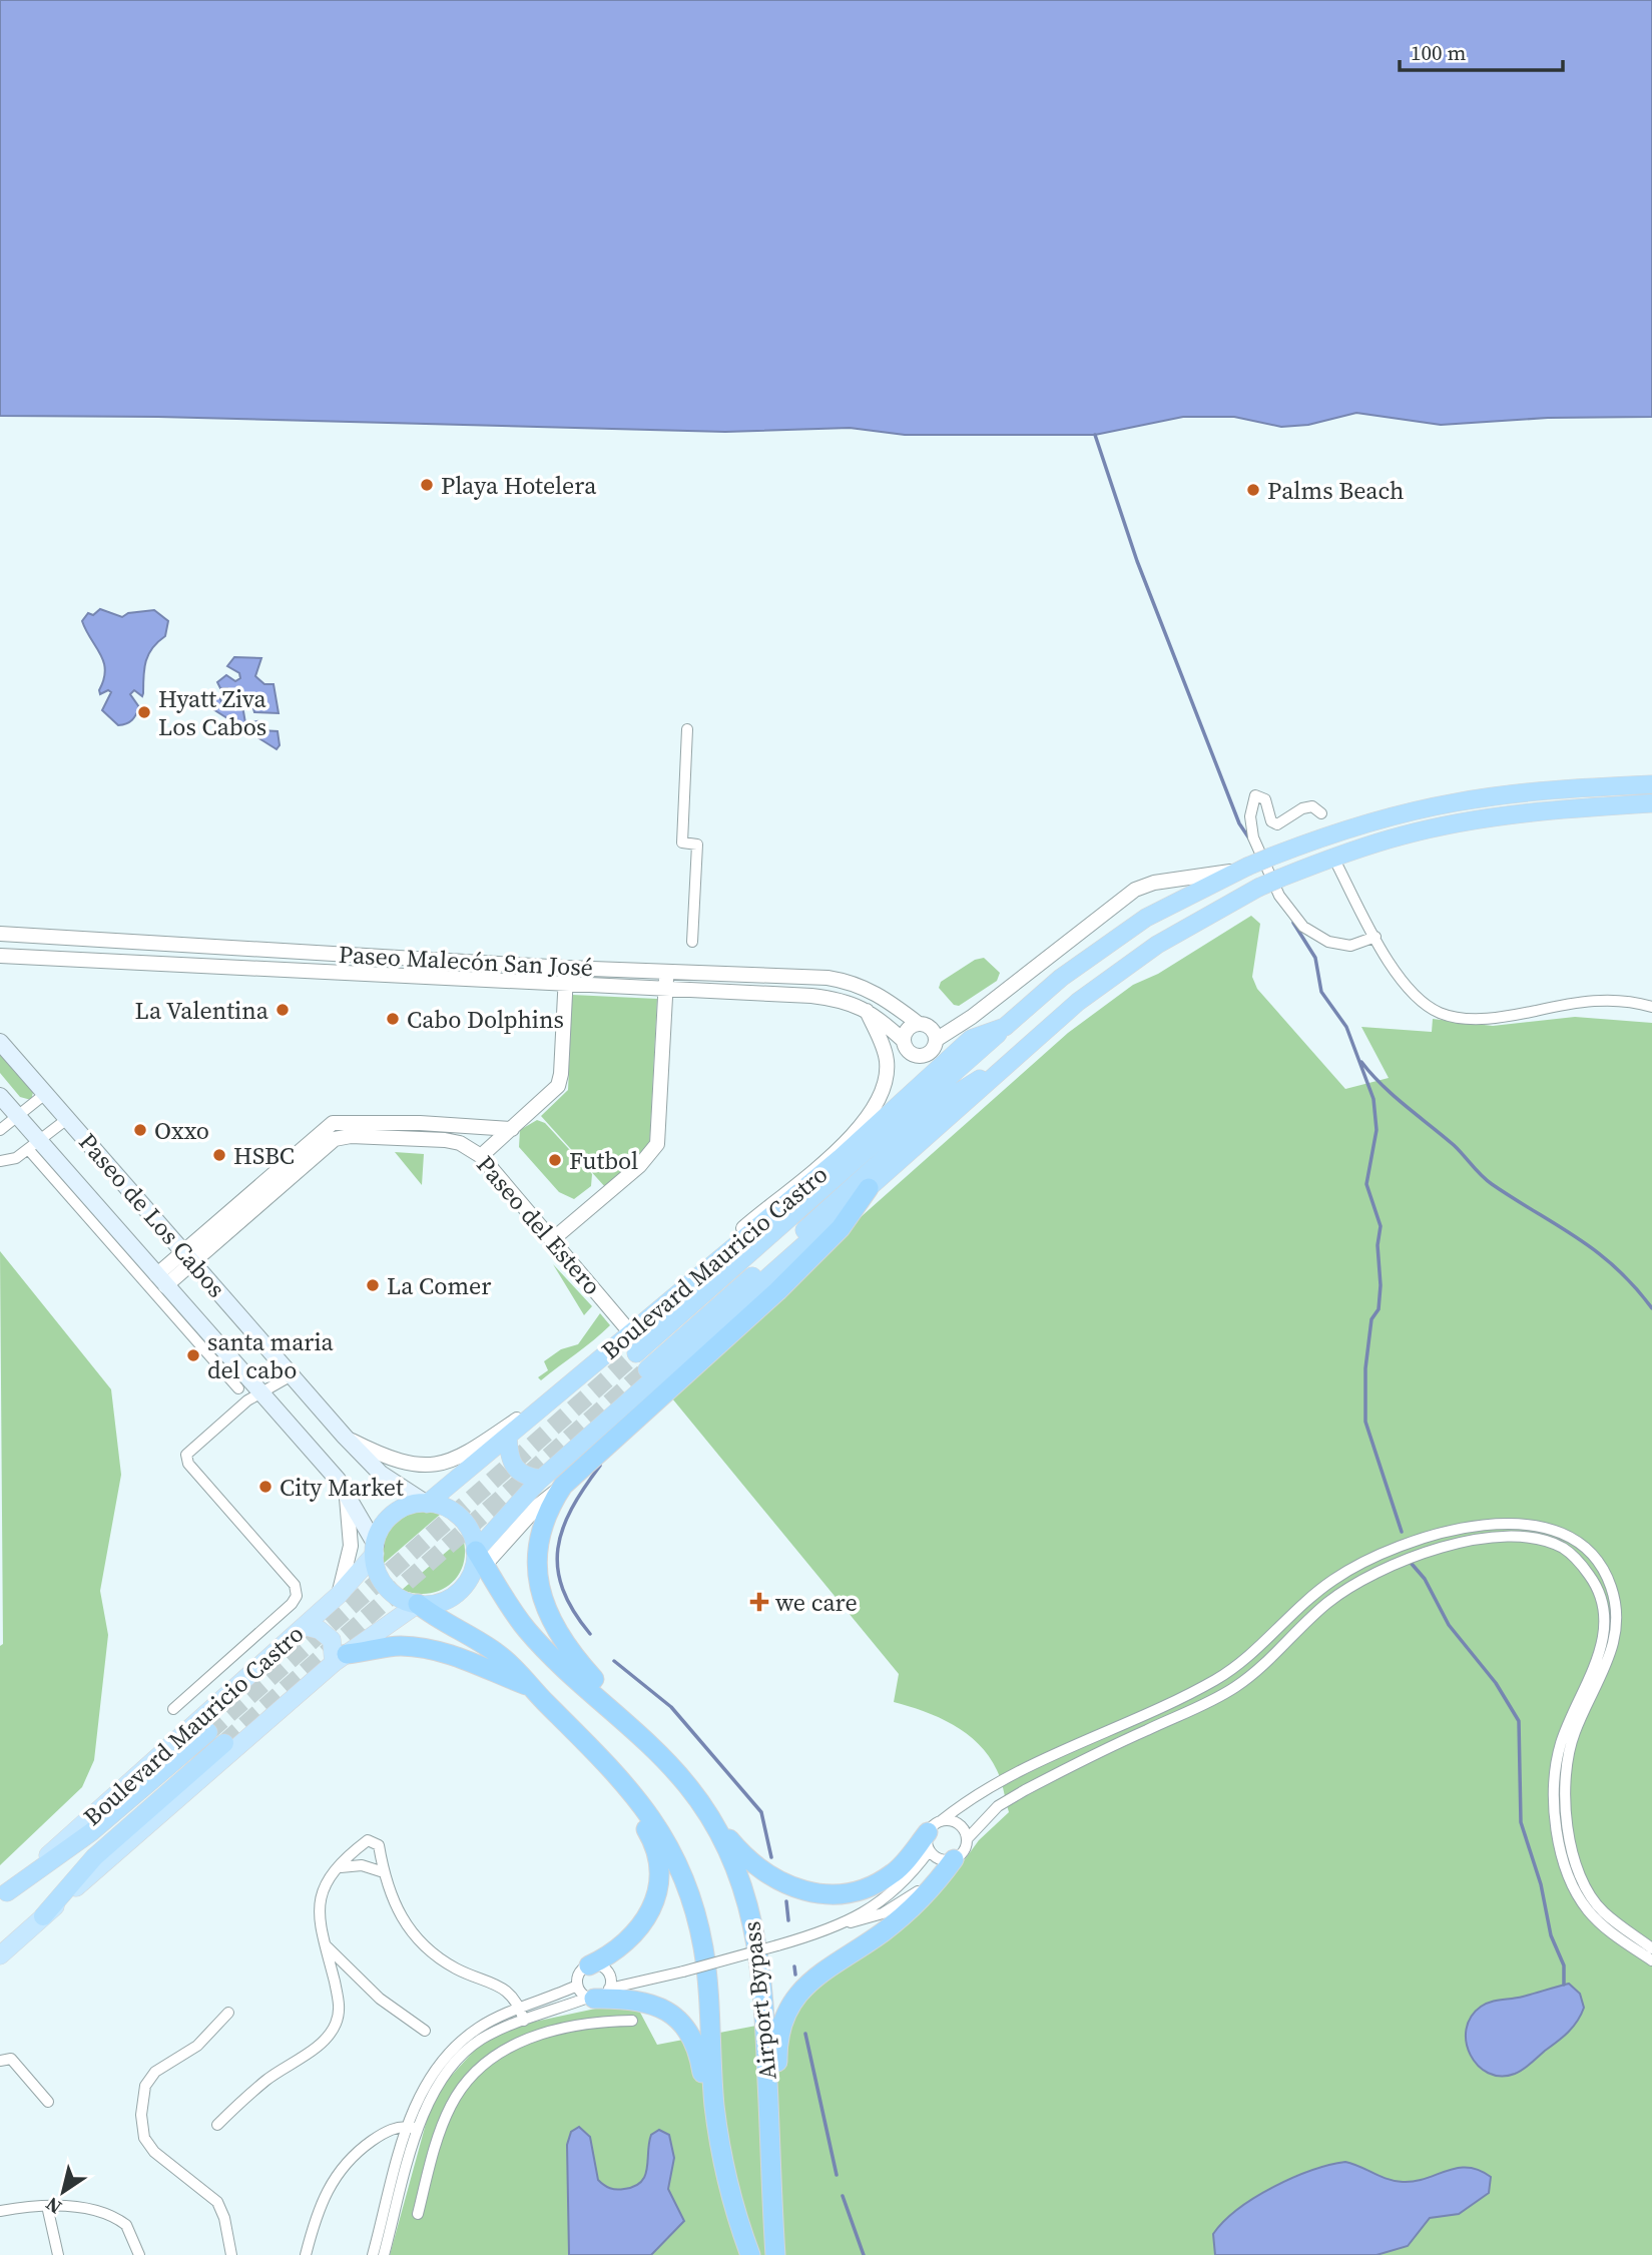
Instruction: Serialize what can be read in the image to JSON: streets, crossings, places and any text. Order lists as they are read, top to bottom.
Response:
{
  "streets": {
    "highway": ["Boulevard Mauricio Castro", "Airport Bypass"],
    "main road": ["Paseo de Los Cabos"],
    "street": ["Paseo Malecón San José", "Paseo del Estero"]
  },
  "crossings": [
    ["Paseo de Los Cabos", "Paseo del Estero"],
    ["Paseo de Los Cabos", "Boulevard Mauricio Castro"],
    ["Paseo de Los Cabos", "Airport Bypass"],
    ["Boulevard Mauricio Castro", "Airport Bypass"]
  ],
  "places": {
    "other": [
      "Playa Hotelera",
      "Palms Beach",
      "Hyatt Ziva Los Cabos",
      "La Valentina",
      "Cabo Dolphins",
      "Oxxo",
      "HSBC",
      "Futbol",
      "La Comer",
      "santa maria del cabo",
      "City Market"
    ],
    "health": ["we care"]
  },
  "scale_bar": "100 m",
  "north": "bottom left"
}
